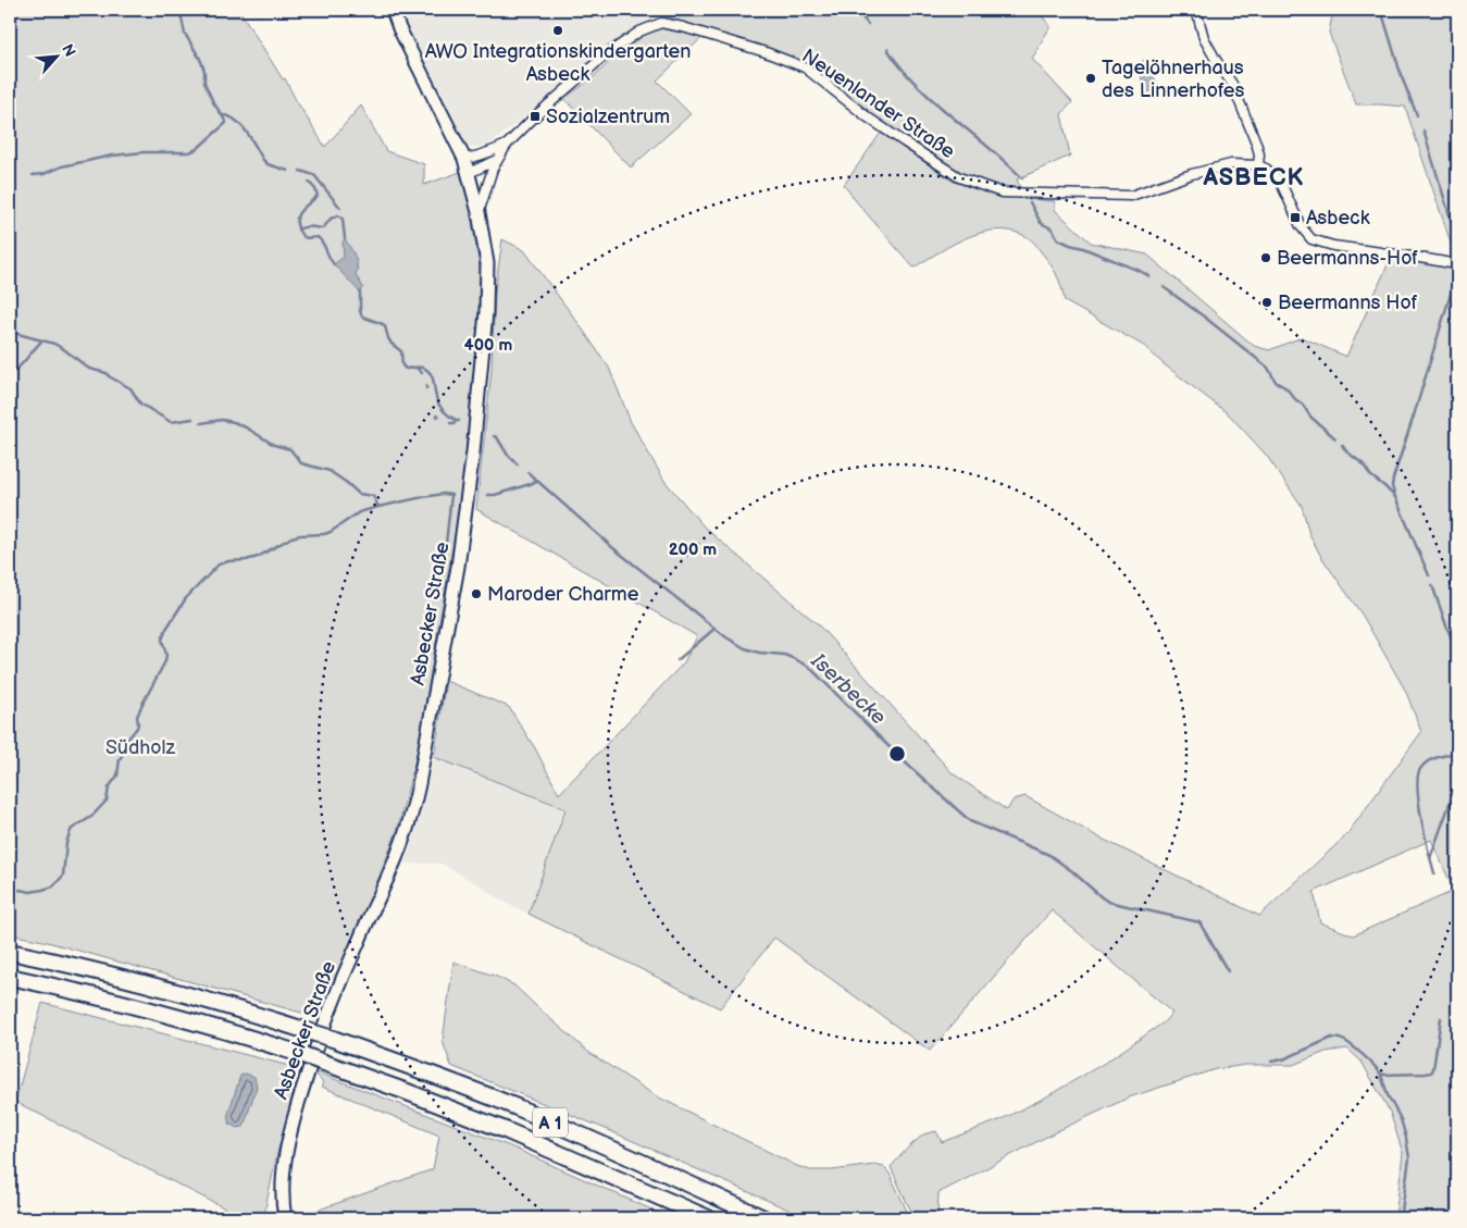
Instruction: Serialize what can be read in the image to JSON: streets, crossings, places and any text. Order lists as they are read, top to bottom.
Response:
{
  "streets": {
    "highway": ["A 1"],
    "main road": ["Asbecker Straße"],
    "street": ["Neuenlander Straße"]
  },
  "crossings": [
    ["Neuenlander Straße", "Asbecker Straße"]
  ],
  "districts": ["ASBECK"],
  "water": ["Iserbecke"],
  "parks": ["Südholz"],
  "places": {
    "other": [
      "AWO Integrationskindergarten Asbeck",
      "Tagelöhnerhaus des Linnerhofes",
      "Beermanns-Hof",
      "Beermanns Hof",
      "Maroder Charme"
    ],
    "transit": ["Sozialzentrum", "Asbeck"]
  },
  "north": "top right",
  "rings": ["400 m", "200 m"]
}
